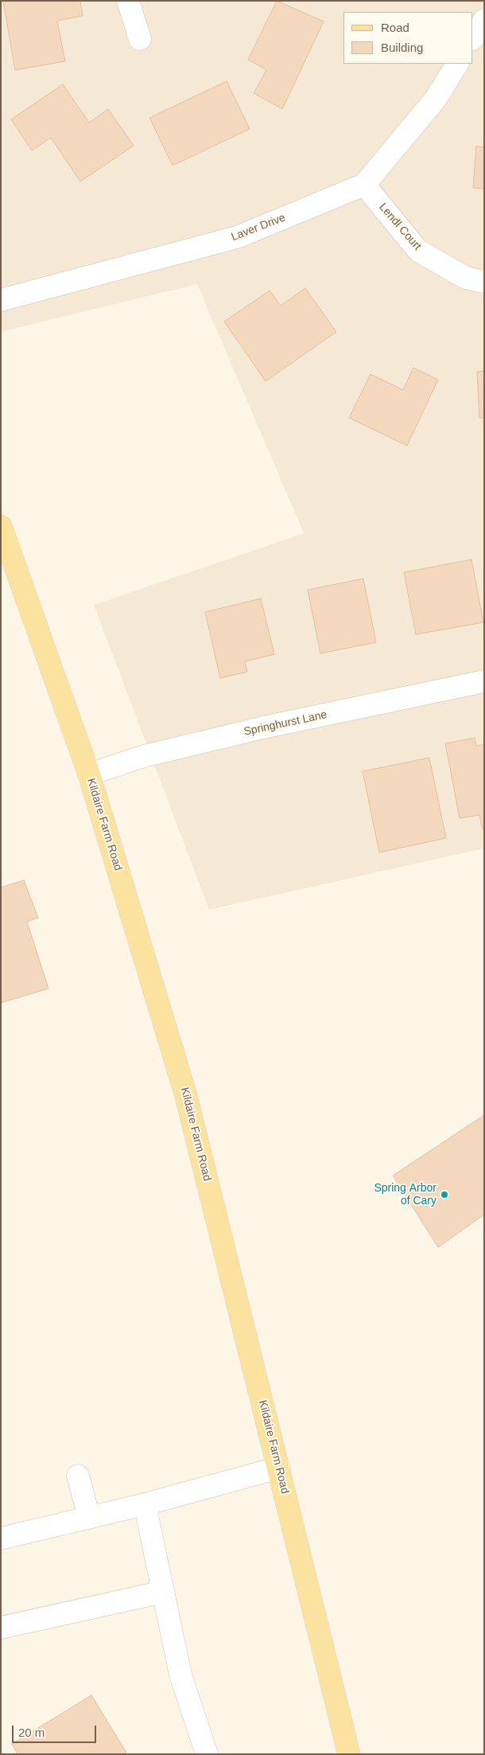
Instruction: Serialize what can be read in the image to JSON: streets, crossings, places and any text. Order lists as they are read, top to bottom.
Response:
{
  "streets": {
    "main road": ["Kildaire Farm Road"],
    "street": ["Lendl Court", "Laver Drive", "Springhurst Lane"]
  },
  "crossings": [
    ["Lendl Court", "Laver Drive"],
    ["Springhurst Lane", "Kildaire Farm Road"]
  ],
  "places": ["Spring Arbor of Cary"],
  "legend": ["Road", "Building"],
  "scale_bar": "20 m"
}
